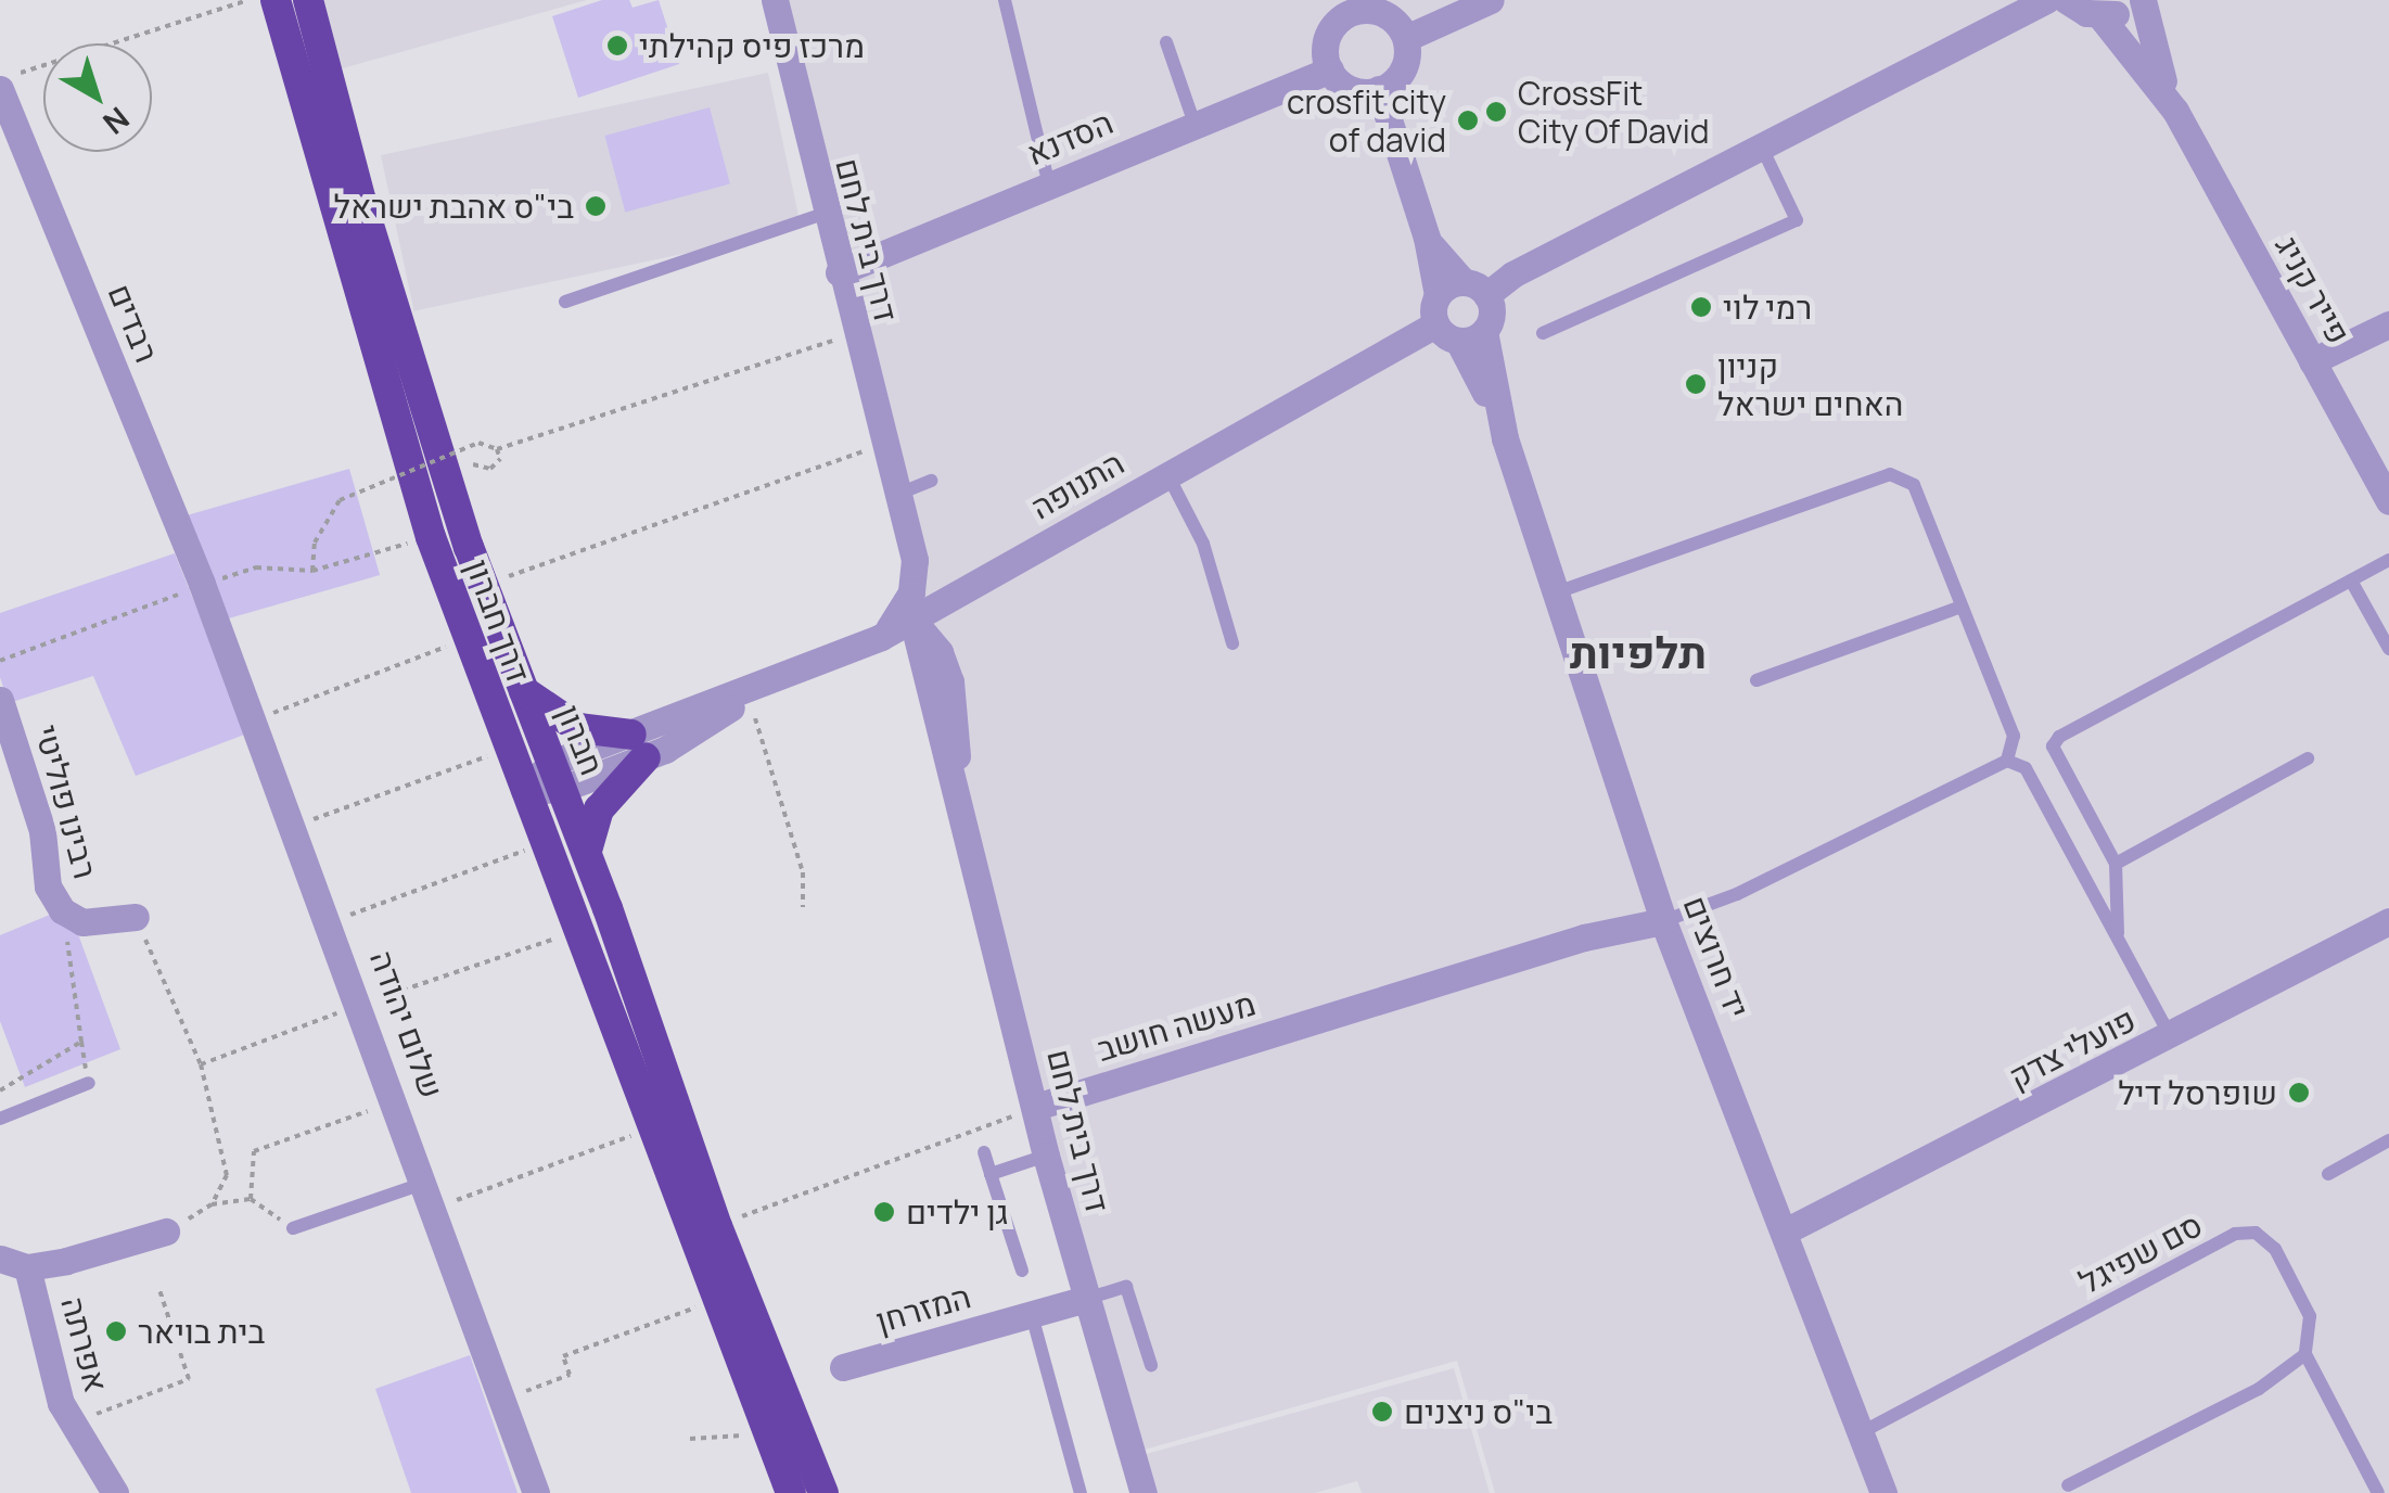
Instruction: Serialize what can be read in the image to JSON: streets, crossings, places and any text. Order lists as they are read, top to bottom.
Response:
{
  "streets": {
    "highway": ["דרך חברון", "חברון"],
    "street": [
      "הסדנא",
      "דרך בית לחם",
      "פייר קניג",
      "רבדים",
      "התנופה",
      "רבינו פוליטי",
      "יד חרוצים",
      "שלום יהודה",
      "מעשה חושב",
      "פועלי צדק",
      "המזרחן",
      "אפרתה"
    ],
    "lane": ["סם שפיגל"]
  },
  "crossings": [
    ["הסדנא", "דרך בית לחם"],
    ["דרך בית לחם", "התנופה"],
    ["דרך בית לחם", "מעשה חושב"],
    ["דרך בית לחם", "המזרחן"],
    ["רבדים", "שלום יהודה"],
    ["התנופה", "דרך חברון"],
    ["התנופה", "חברון"],
    ["התנופה", "יד חרוצים"],
    ["יד חרוצים", "מעשה חושב"],
    ["יד חרוצים", "פועלי צדק"],
    ["יד חרוצים", "סם שפיגל"]
  ],
  "districts": ["תלפיות"],
  "places": [
    "מרכז פיס קהילתי",
    "CrossFit City Of David",
    "crosfit city of david",
    "בי\"ס אהבת ישראל",
    "רמי לוי",
    "קניון האחים ישראל",
    "שופרסל דיל",
    "גן ילדים",
    "בית בויאר",
    "בי\"ס ניצנים"
  ],
  "north": "bottom right"
}
